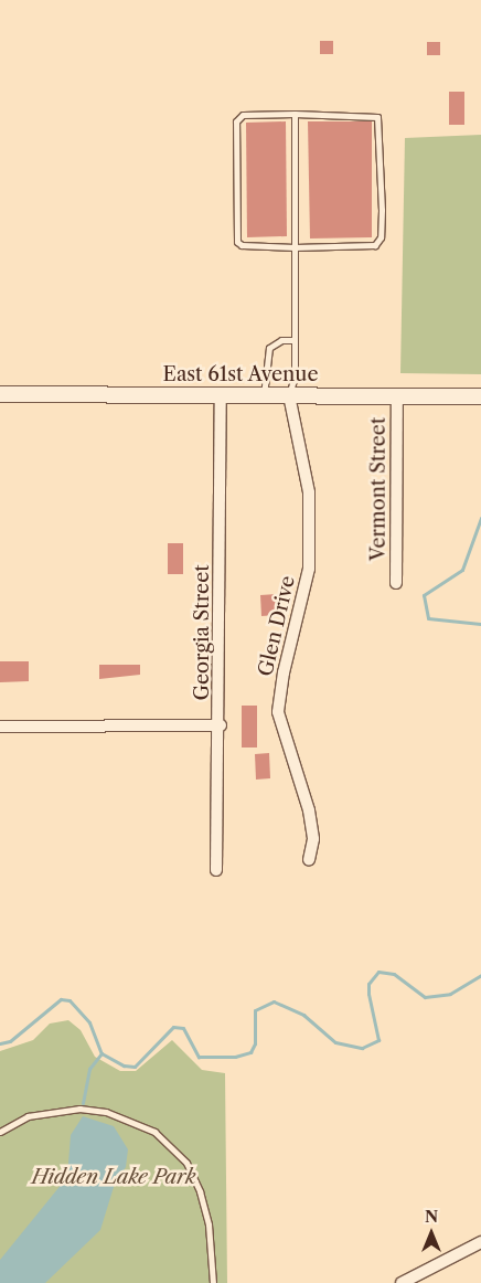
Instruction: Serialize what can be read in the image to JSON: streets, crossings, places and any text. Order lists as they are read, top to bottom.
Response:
{
  "streets": {
    "main road": ["East 61st Avenue"],
    "street": ["Vermont Street", "Glen Drive", "Georgia Street"]
  },
  "crossings": [
    ["East 61st Avenue", "Vermont Street"],
    ["East 61st Avenue", "Glen Drive"],
    ["East 61st Avenue", "Georgia Street"]
  ],
  "parks": ["Hidden Lake Park"],
  "north": "top"
}
